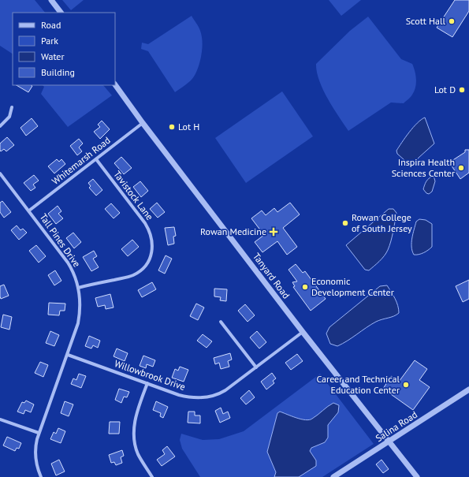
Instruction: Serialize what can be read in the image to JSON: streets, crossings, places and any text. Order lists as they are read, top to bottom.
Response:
{
  "streets": {
    "street": [
      "Whitemarsh Road",
      "Tavistock Lane",
      "Tall Pines Drive",
      "Tanyard Road",
      "Willowbrook Drive",
      "Salina Road"
    ]
  },
  "crossings": [
    ["Whitemarsh Road", "Tavistock Lane"],
    ["Whitemarsh Road", "Tall Pines Drive"],
    ["Whitemarsh Road", "Tanyard Road"],
    ["Tavistock Lane", "Tall Pines Drive"],
    ["Tall Pines Drive", "Willowbrook Drive"],
    ["Tanyard Road", "Willowbrook Drive"],
    ["Tanyard Road", "Salina Road"]
  ],
  "places": {
    "other": [
      "Scott Hall",
      "Lot D",
      "Lot H",
      "Inspira Health Sciences Center",
      "Rowan College of South Jersey",
      "Economic Development Center",
      "Career and Technical Education Center"
    ],
    "health": ["Rowan Medicine"]
  },
  "legend": [
    "Road",
    "Park",
    "Water",
    "Building"
  ]
}
